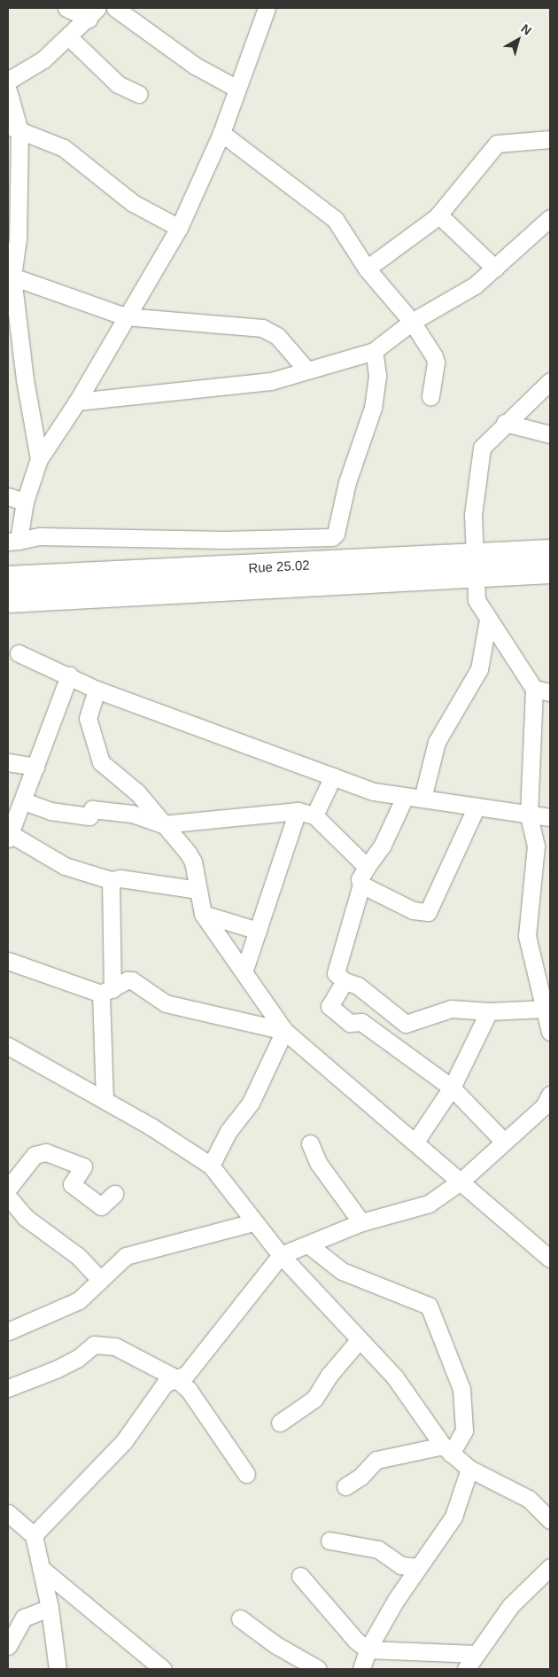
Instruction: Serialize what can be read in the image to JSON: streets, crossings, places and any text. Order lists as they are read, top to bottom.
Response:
{
  "streets": {
    "main road": ["Rue 25.02"]
  },
  "north": "top right"
}
